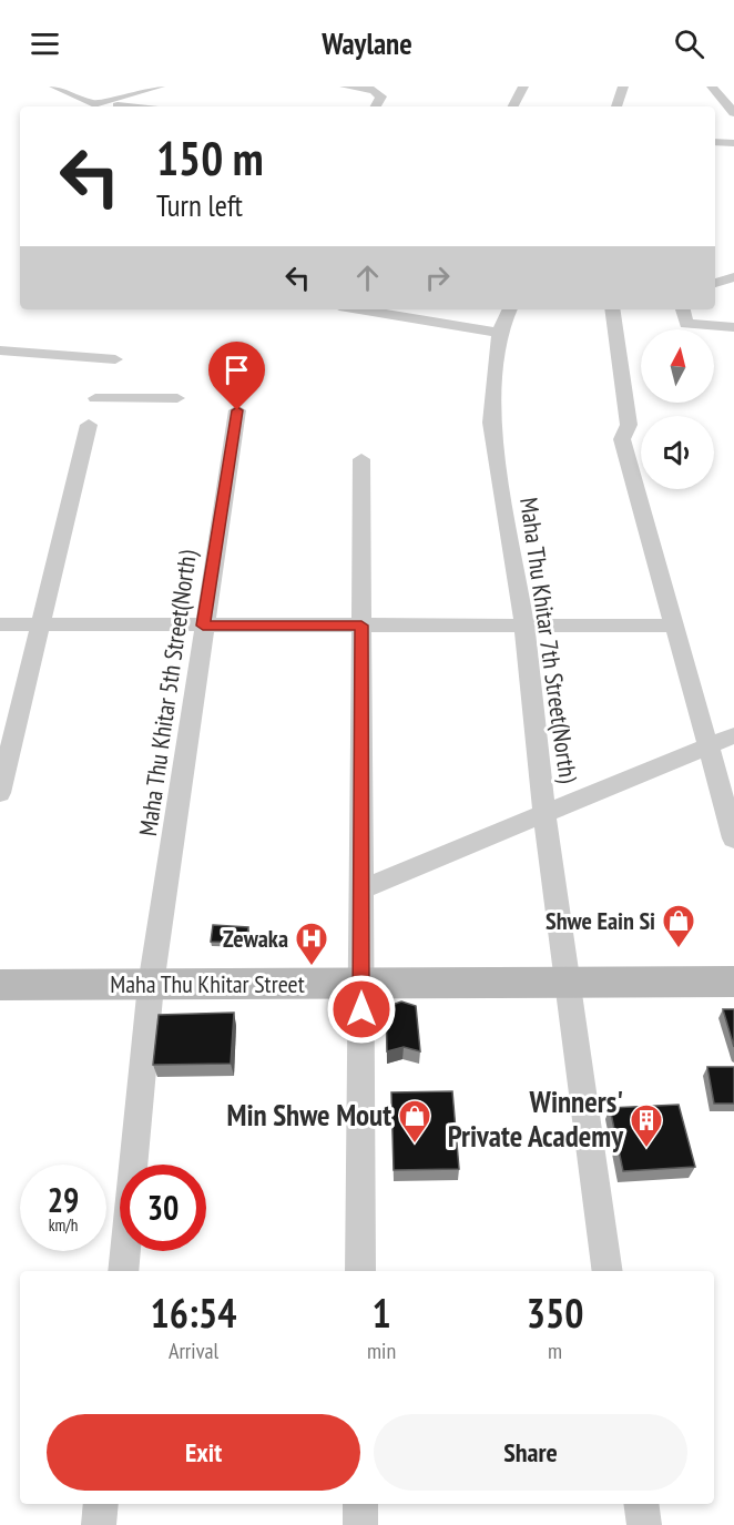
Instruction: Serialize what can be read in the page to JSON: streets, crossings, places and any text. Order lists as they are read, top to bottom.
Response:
{
  "streets": {
    "street": ["Maha Thu Khitar 7th Street(North)", "Maha Thu Khitar 5th Street(North)", "Maha Thu Khitar Street"]
  },
  "crossings": [
    ["Maha Thu Khitar 7th Street(North)", "Maha Thu Khitar Street"],
    ["Maha Thu Khitar 5th Street(North)", "Maha Thu Khitar Street"]
  ],
  "places": {
    "shop": ["Shwe Eain Si", "Min Shwe Mout"],
    "hospital": ["Zewaka"],
    "building": ["Winners' Private Academy"]
  },
  "north": "top",
  "page": {
    "header": "Waylane",
    "turn": ["150 m", "Turn left"],
    "speed": "29 km/h",
    "limit": "30",
    "eta": [
      "16:54",
      "Arrival",
      "1",
      "min",
      "350",
      "m"
    ],
    "buttons": ["Exit", "Share"]
  }
}
